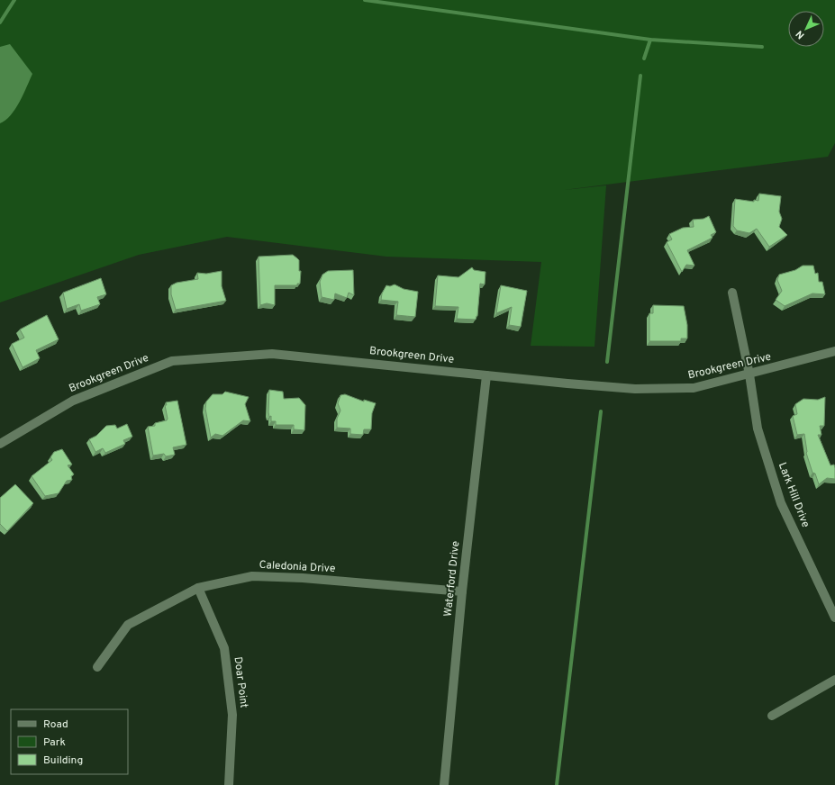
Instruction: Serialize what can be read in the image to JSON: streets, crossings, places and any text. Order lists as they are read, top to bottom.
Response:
{
  "streets": {
    "street": [
      "Brookgreen Drive",
      "Lark Hill Drive",
      "Caledonia Drive",
      "Waterford Drive",
      "Doar Point"
    ]
  },
  "crossings": [
    ["Brookgreen Drive", "Lark Hill Drive"],
    ["Brookgreen Drive", "Waterford Drive"],
    ["Caledonia Drive", "Waterford Drive"],
    ["Caledonia Drive", "Doar Point"]
  ],
  "legend": ["Road", "Park", "Building"],
  "north": "bottom left"
}
